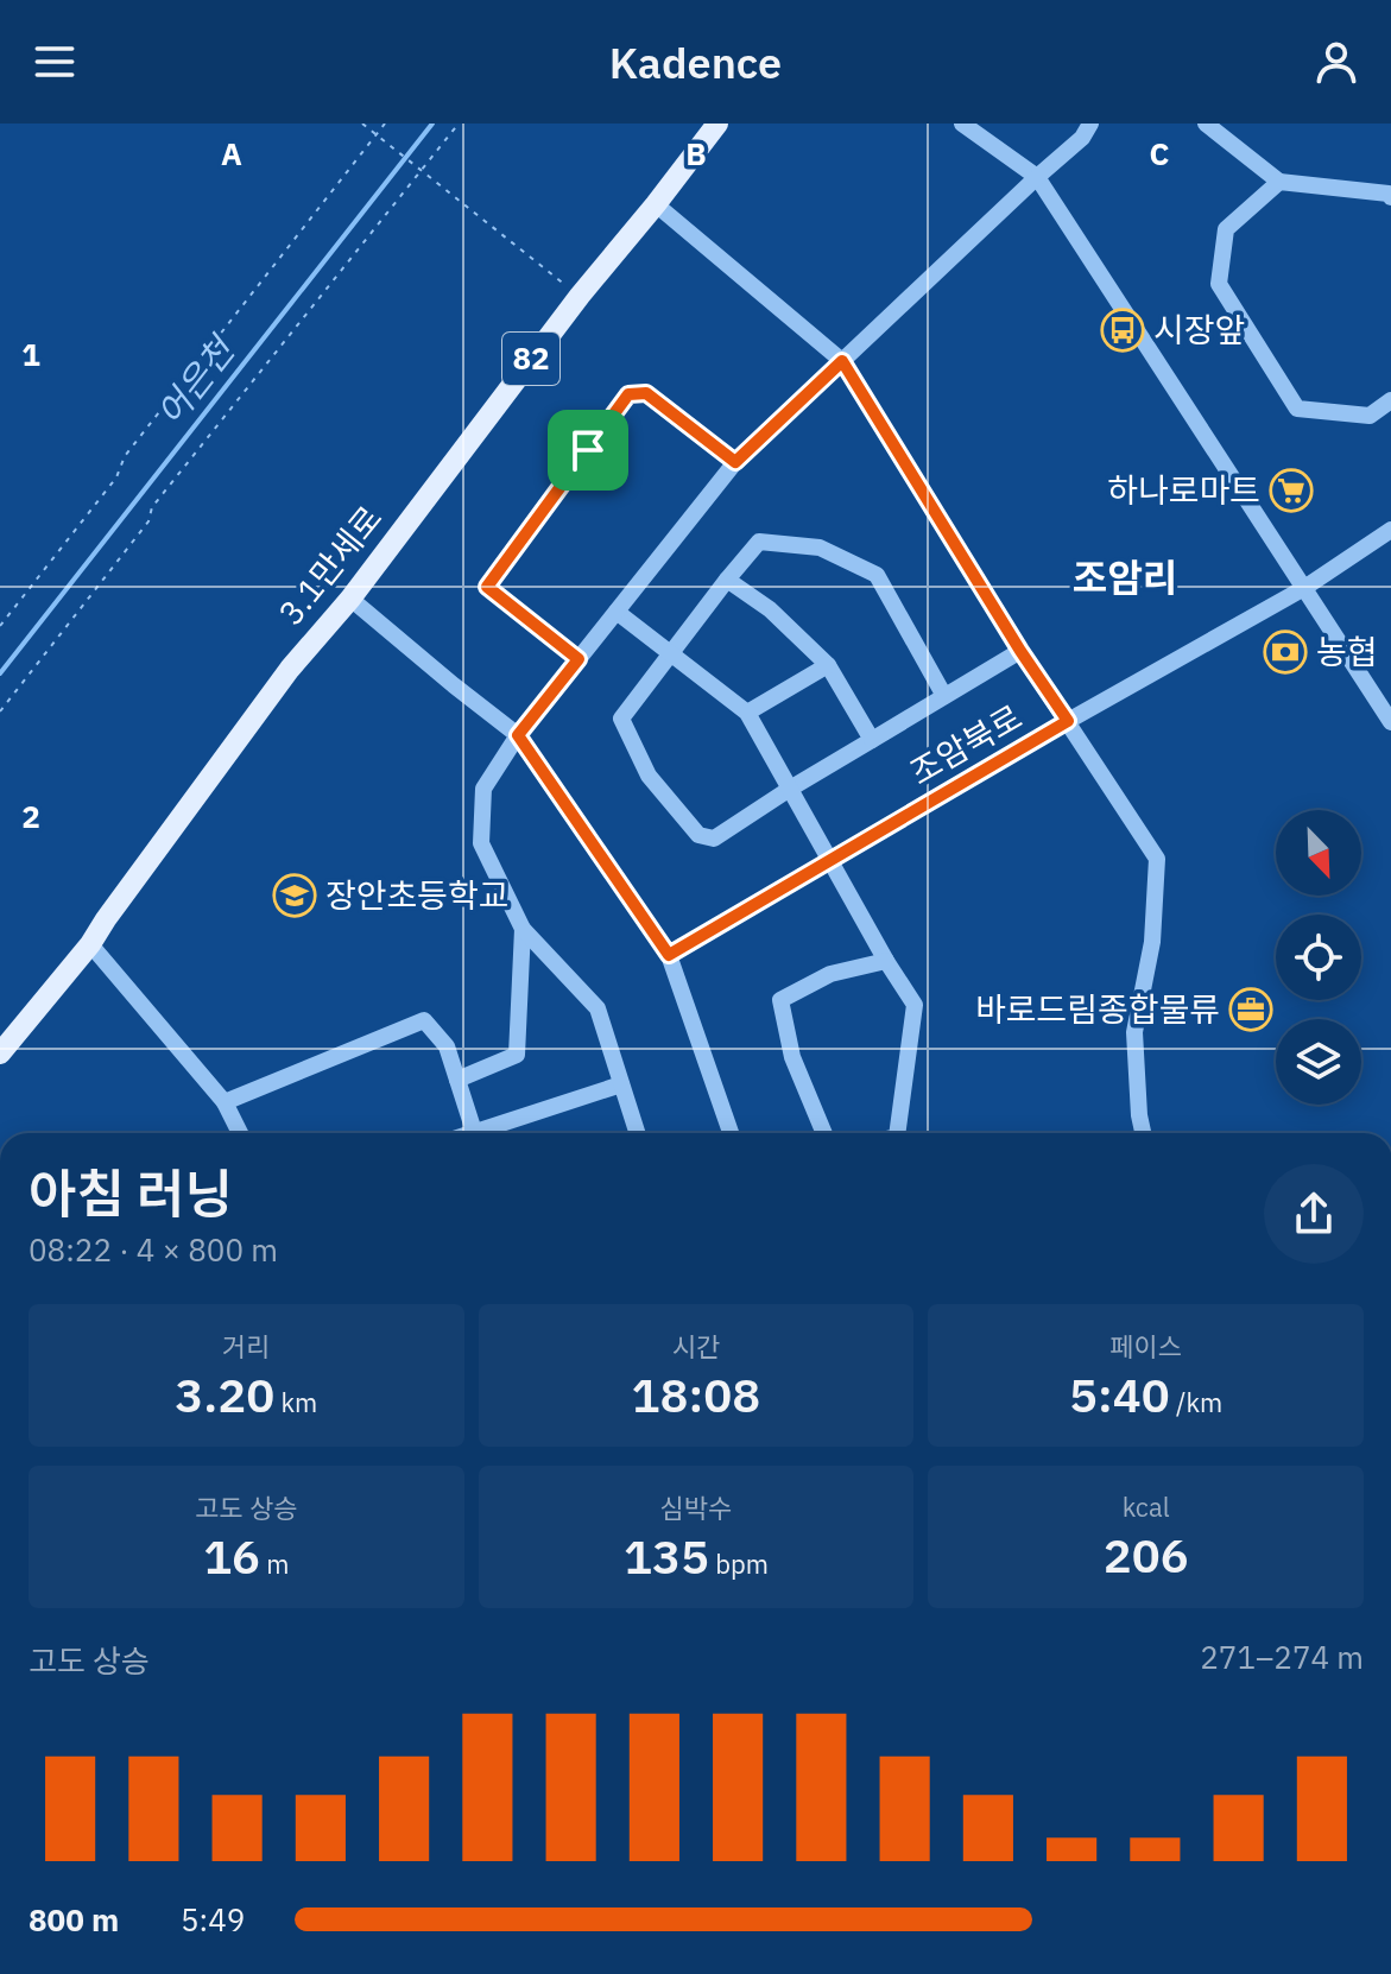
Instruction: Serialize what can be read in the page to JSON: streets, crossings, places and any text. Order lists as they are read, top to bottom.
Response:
{
  "streets": {
    "main road": ["82", "3.1만세로"],
    "street": ["조암북로"]
  },
  "districts": ["조암리"],
  "water": ["어은천"],
  "places": {
    "bus stop": ["시장앞"],
    "supermarket": ["하나로마트"],
    "bank": ["농협"],
    "school or university": ["장안초등학교"],
    "office": ["바로드림종합물류"]
  },
  "north": "bottom right",
  "page": {
    "header": "Kadence",
    "heading": ["아침 러닝", "08:22 · 4 × 800 m"],
    "stats": [
      ["거리", "3.20 km"],
      ["시간", "18:08"],
      ["페이스", "5:40 /km"],
      ["고도 상승", "16 m"],
      ["심박수", "135 bpm"],
      ["kcal", "206"]
    ],
    "chart": ["고도 상승", "271–274 m"],
    "list": [
      {
        "name": "800 m",
        "note": "5:49"
      }
    ]
  },
  "grid": {
    "columns": ["A", "B", "C"],
    "rows": ["1", "2"]
  }
}
